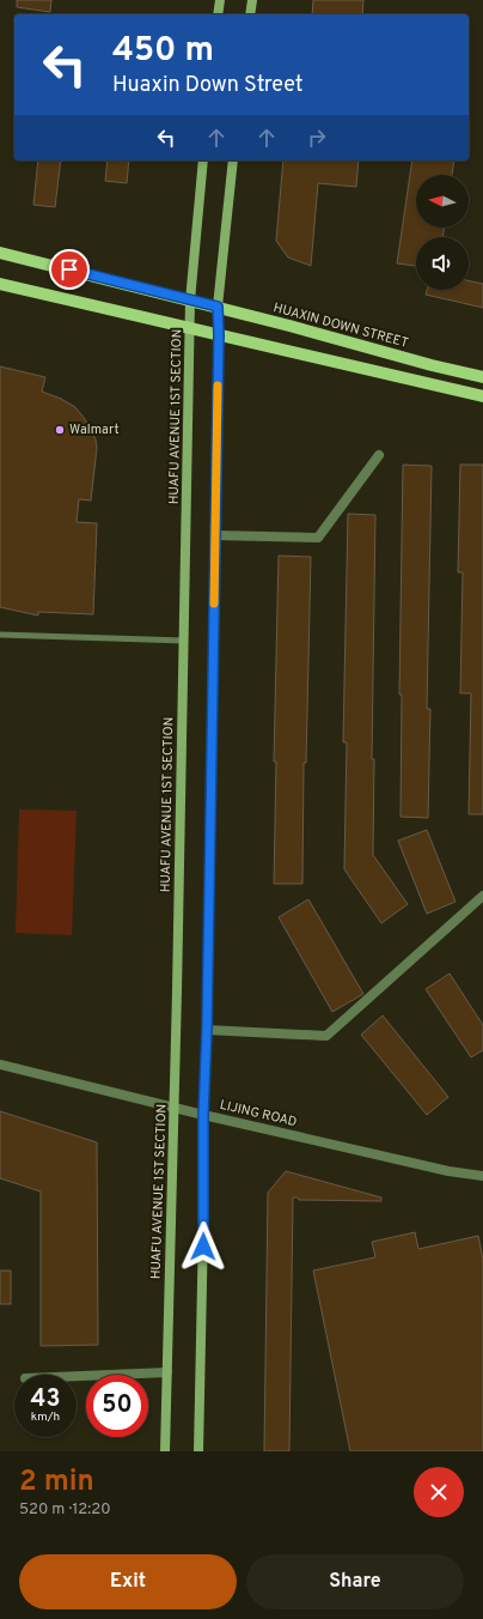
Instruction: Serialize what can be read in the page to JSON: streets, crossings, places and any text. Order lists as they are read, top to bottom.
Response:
{
  "streets": {
    "main road": ["HUAXIN DOWN STREET", "HUAFU AVENUE 1ST SECTION"],
    "street": ["LIJING ROAD"]
  },
  "crossings": [
    ["HUAXIN DOWN STREET", "HUAFU AVENUE 1ST SECTION"],
    ["HUAFU AVENUE 1ST SECTION", "LIJING ROAD"]
  ],
  "places": ["Walmart"],
  "north": "left",
  "page": {
    "turn": ["450 m", "Huaxin Down Street"],
    "speed": "43 km/h",
    "limit": "50",
    "heading": ["2 min", "520 m · 12:20"],
    "buttons": ["Exit", "Share"]
  }
}
